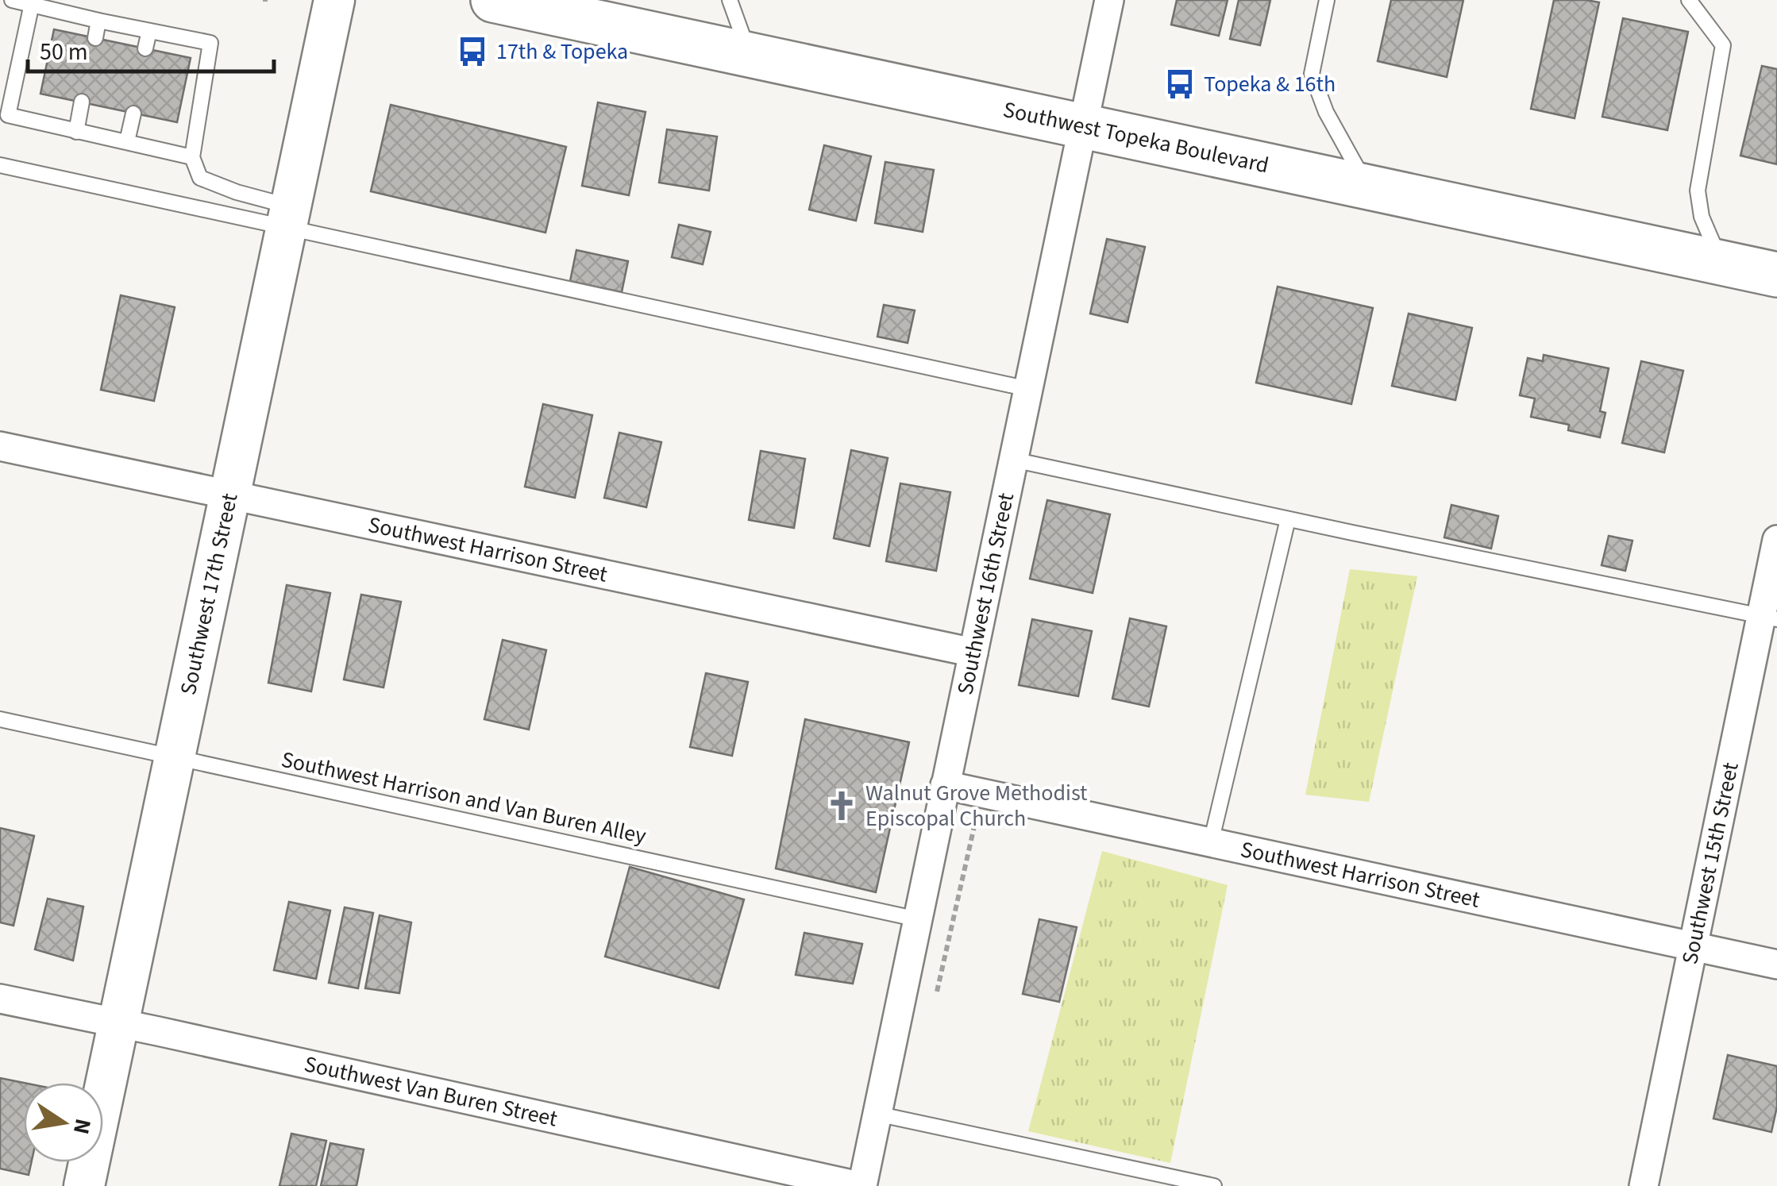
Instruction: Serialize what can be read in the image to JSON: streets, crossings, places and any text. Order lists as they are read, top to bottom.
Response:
{
  "streets": {
    "main road": ["Southwest Topeka Boulevard", "Southwest 17th Street"],
    "street": [
      "Southwest Harrison Street",
      "Southwest 16th Street",
      "Southwest 15th Street",
      "Southwest Van Buren Street"
    ],
    "lane": ["Southwest Harrison and Van Buren Alley"]
  },
  "crossings": [
    ["Southwest Topeka Boulevard", "Southwest 16th Street"],
    ["Southwest Harrison Street", "Southwest 17th Street"],
    ["Southwest Harrison Street", "Southwest 16th Street"],
    ["Southwest Harrison Street", "Southwest 15th Street"],
    ["Southwest 17th Street", "Southwest Harrison and Van Buren Alley"],
    ["Southwest 17th Street", "Southwest Van Buren Street"],
    ["Southwest 16th Street", "Southwest Harrison and Van Buren Alley"],
    ["Southwest 16th Street", "Southwest Van Buren Street"]
  ],
  "places": {
    "bus stop": ["17th & Topeka", "Topeka & 16th"],
    "church": ["Walnut Grove Methodist Episcopal Church"]
  },
  "scale_bar": "50 m",
  "north": "right"
}
